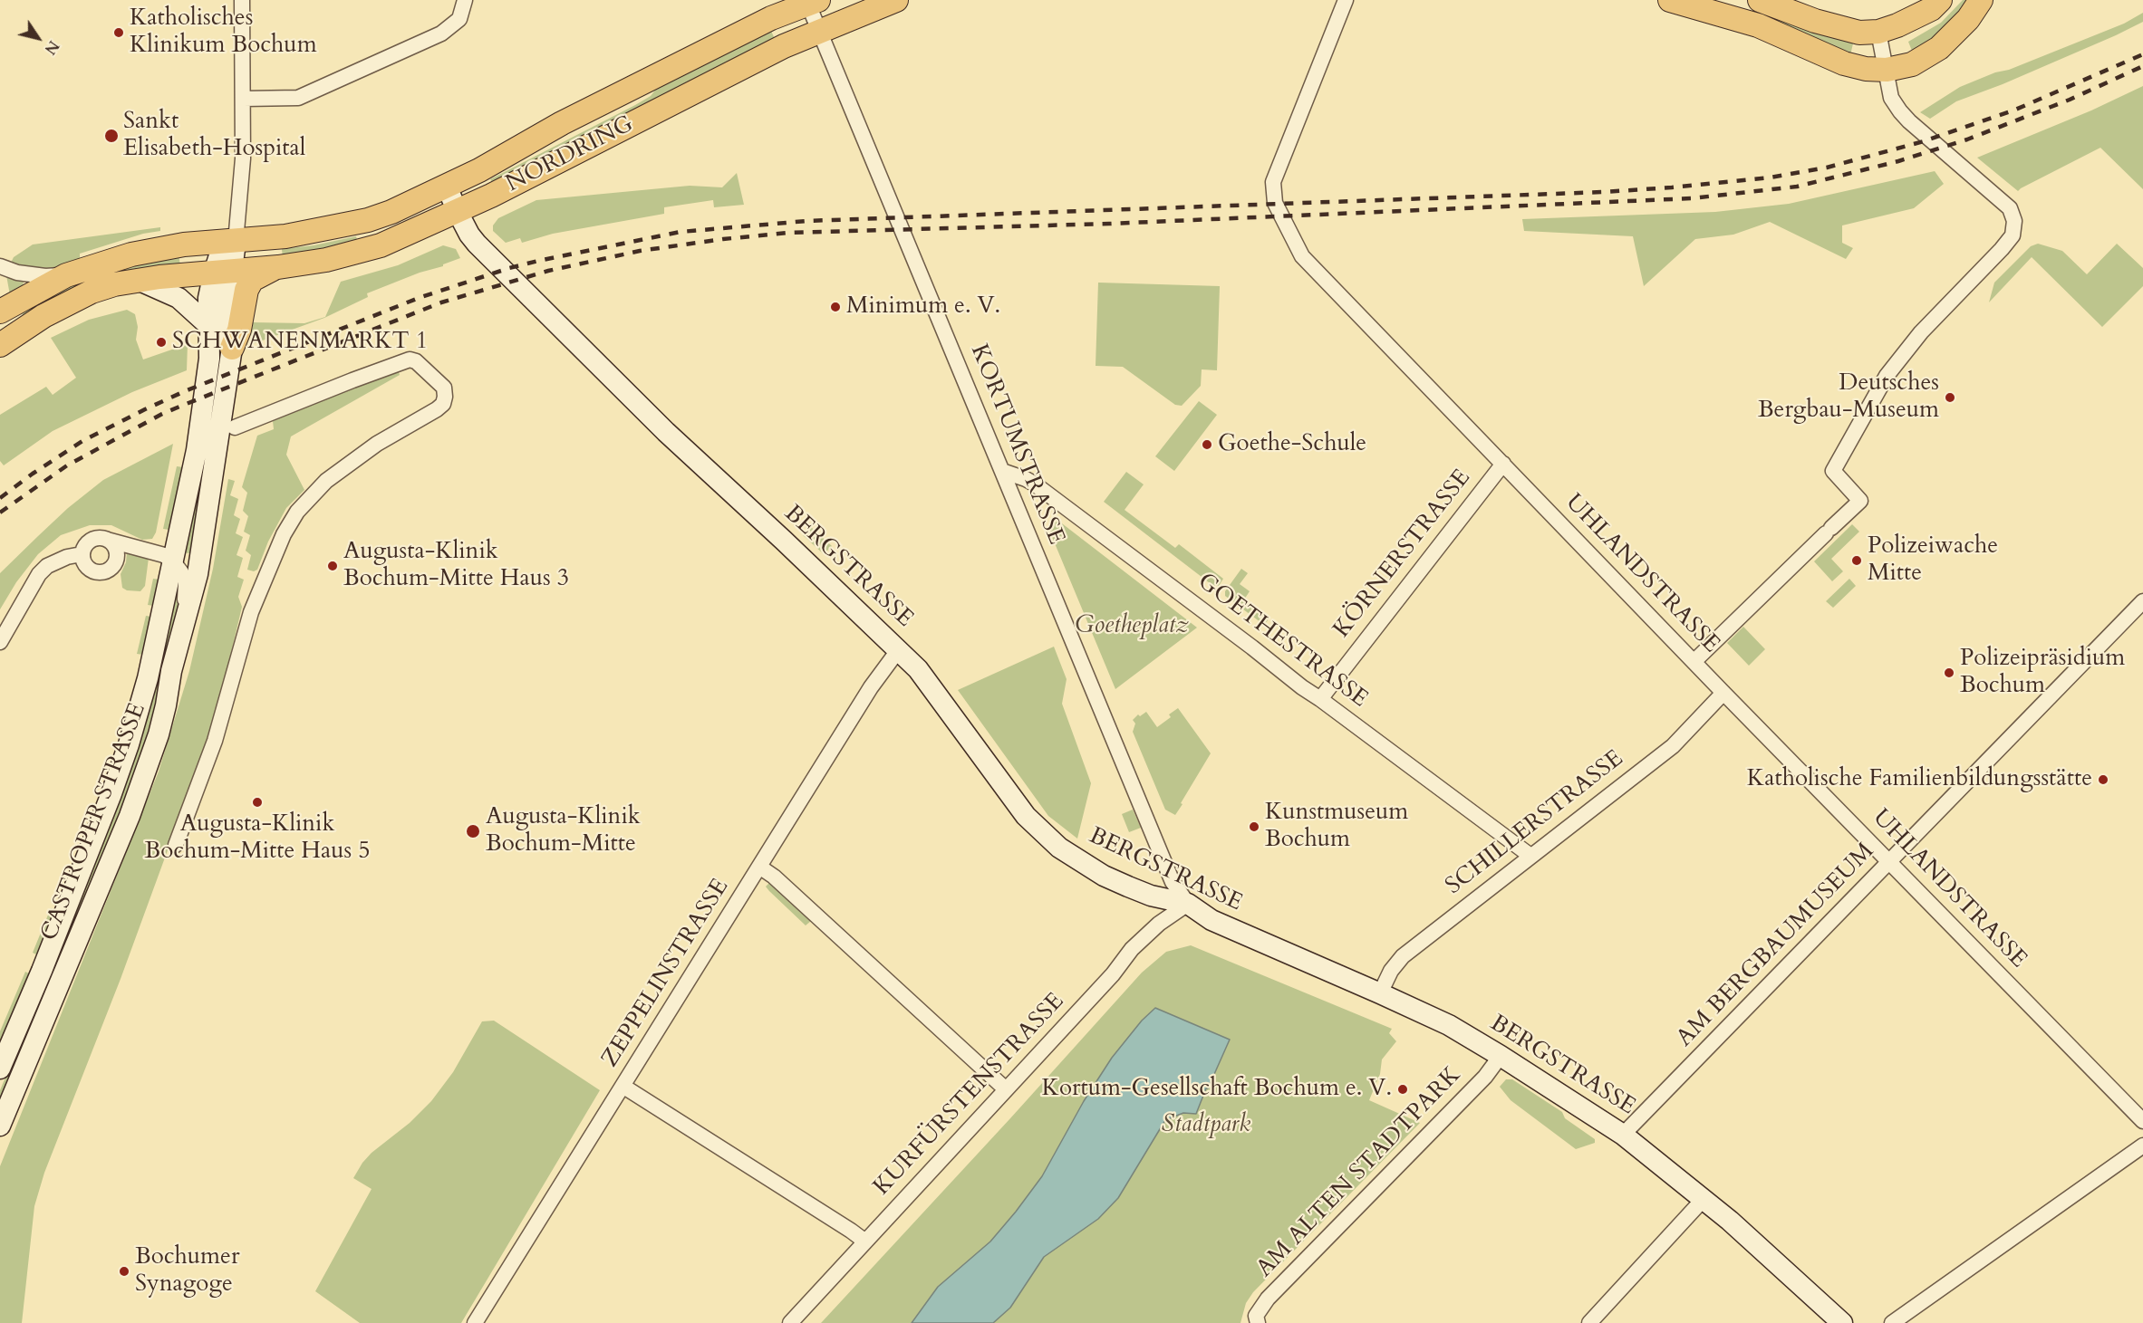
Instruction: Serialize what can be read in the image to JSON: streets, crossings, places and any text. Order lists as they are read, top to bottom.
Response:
{
  "streets": {
    "main road": ["NORDRING", "BERGSTRASSE", "CASTROPER STRASSE"],
    "street": [
      "KORTUMSTRASSE",
      "KÖRNERSTRASSE",
      "UHLANDSTRASSE",
      "GOETHESTRASSE",
      "SCHILLERSTRASSE",
      "AM BERGBAUMUSEUM",
      "ZEPPELINSTRASSE",
      "KURFÜRSTENSTRASSE",
      "AM ALTEN STADTPARK"
    ]
  },
  "crossings": [
    ["NORDRING", "KORTUMSTRASSE"],
    ["NORDRING", "BERGSTRASSE"],
    ["NORDRING", "CASTROPER STRASSE"],
    ["KORTUMSTRASSE", "BERGSTRASSE"],
    ["KORTUMSTRASSE", "GOETHESTRASSE"],
    ["KORTUMSTRASSE", "KURFÜRSTENSTRASSE"],
    ["KÖRNERSTRASSE", "UHLANDSTRASSE"],
    ["KÖRNERSTRASSE", "GOETHESTRASSE"],
    ["BERGSTRASSE", "SCHILLERSTRASSE"],
    ["BERGSTRASSE", "AM BERGBAUMUSEUM"],
    ["BERGSTRASSE", "ZEPPELINSTRASSE"],
    ["BERGSTRASSE", "KURFÜRSTENSTRASSE"],
    ["BERGSTRASSE", "AM ALTEN STADTPARK"],
    ["UHLANDSTRASSE", "SCHILLERSTRASSE"],
    ["UHLANDSTRASSE", "AM BERGBAUMUSEUM"],
    ["GOETHESTRASSE", "SCHILLERSTRASSE"]
  ],
  "parks": ["Goetheplatz", "Stadtpark"],
  "places": [
    "Katholisches Klinikum Bochum",
    "Sankt Elisabeth-Hospital",
    "Minimum e. V.",
    "SCHWANENMARKT 1",
    "Deutsches Bergbau-Museum",
    "Goethe-Schule",
    "Polizeiwache Mitte",
    "Augusta-Klinik Bochum-Mitte Haus 3",
    "Polizeipräsidium Bochum",
    "Katholische Familienbildungsstätte",
    "Augusta-Klinik Bochum-Mitte Haus 5",
    "Kunstmuseum Bochum",
    "Augusta-Klinik Bochum-Mitte",
    "Kortum-Gesellschaft Bochum e. V.",
    "Bochumer Synagoge"
  ],
  "north": "bottom right"
}
